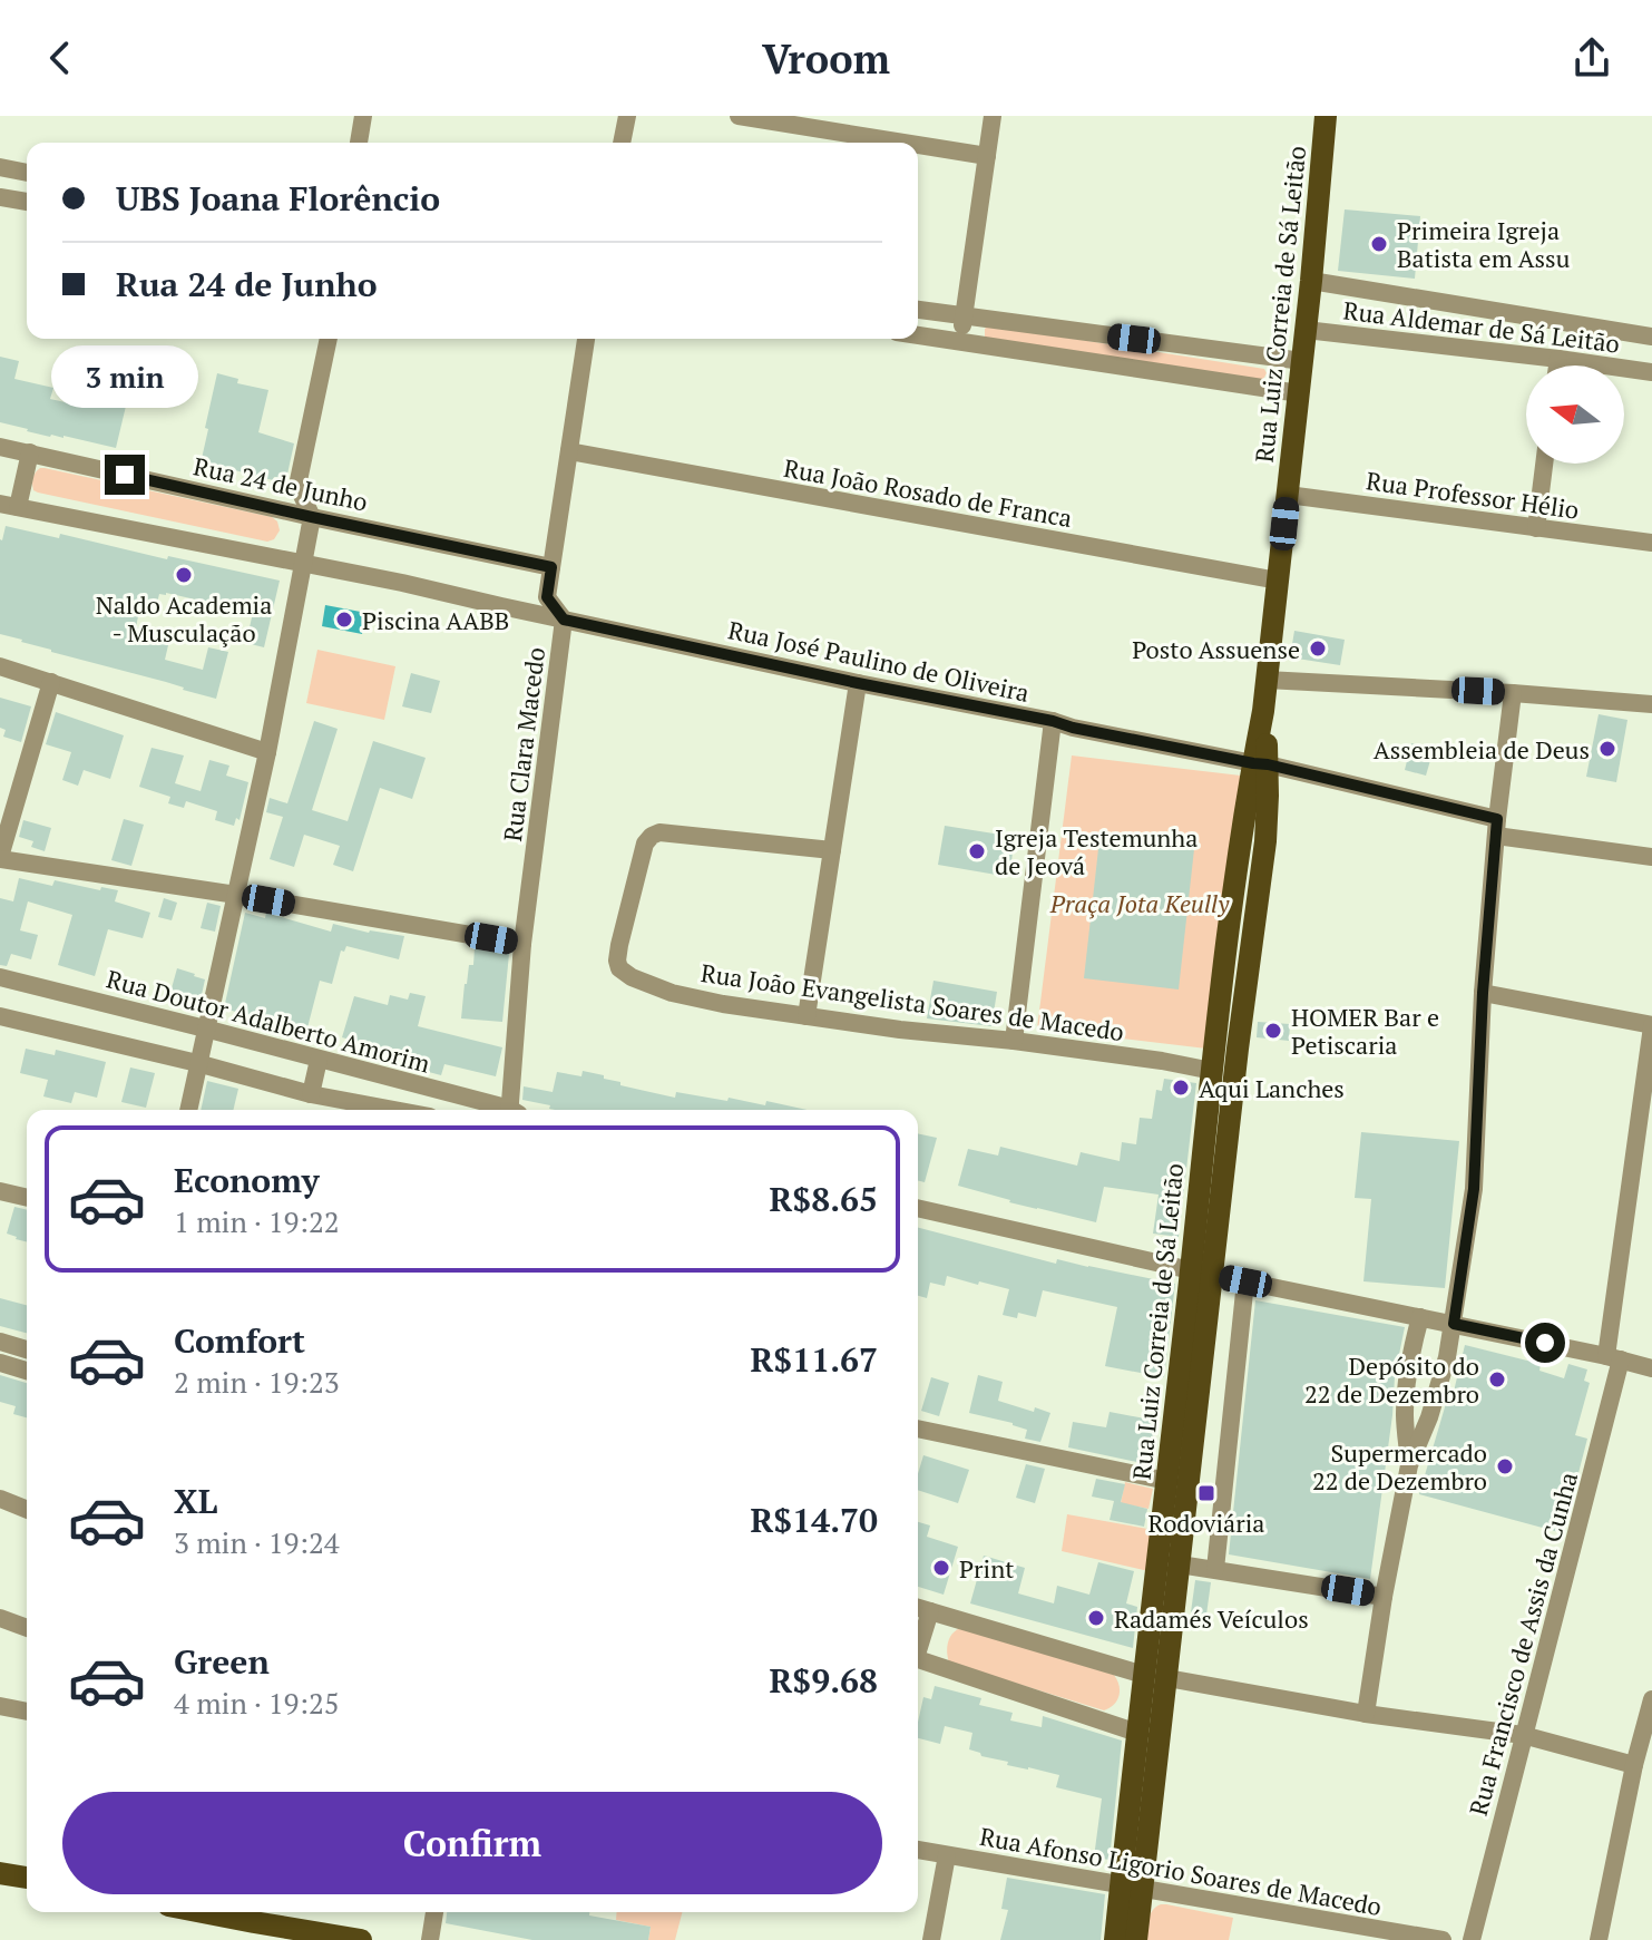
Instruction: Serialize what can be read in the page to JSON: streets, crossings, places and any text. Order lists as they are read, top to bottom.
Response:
{
  "streets": {
    "main road": ["Rua Luiz Correia de Sá Leitão"],
    "street": [
      "Rua Aldemar de Sá Leitão",
      "Rua 24 de Junho",
      "Rua João Rosado de Franca",
      "Rua Professor Hélio",
      "Rua José Paulino de Oliveira",
      "Rua Clara Macedo",
      "Rua João Evangelista Soares de Macedo",
      "Rua Doutor Adalberto Amorim",
      "Rua Francisco de Assis da Cunha",
      "Rua Afonso Ligorio Soares de Macedo"
    ]
  },
  "crossings": [
    ["Rua Luiz Correia de Sá Leitão", "Rua Aldemar de Sá Leitão"],
    ["Rua Luiz Correia de Sá Leitão", "Rua João Rosado de Franca"],
    ["Rua Luiz Correia de Sá Leitão", "Rua Professor Hélio"],
    ["Rua Luiz Correia de Sá Leitão", "Rua José Paulino de Oliveira"],
    ["Rua Luiz Correia de Sá Leitão", "Rua João Evangelista Soares de Macedo"],
    ["Rua Luiz Correia de Sá Leitão", "Rua Afonso Ligorio Soares de Macedo"],
    ["Rua 24 de Junho", "Rua Clara Macedo"],
    ["Rua João Rosado de Franca", "Rua Clara Macedo"],
    ["Rua José Paulino de Oliveira", "Rua Clara Macedo"]
  ],
  "parks": ["Praça Jota Keully"],
  "places": {
    "other": [
      "Primeira Igreja Batista em Assu",
      "Naldo Academia - Musculação",
      "Piscina AABB",
      "Posto Assuense",
      "Assembleia de Deus",
      "Igreja Testemunha de Jeová",
      "HOMER Bar e Petiscaria",
      "Aqui Lanches",
      "Depósito do 22 de Dezembro",
      "Supermercado 22 de Dezembro",
      "Print",
      "Radamés Veículos"
    ],
    "transit": ["Rodoviária"]
  },
  "north": "left",
  "page": {
    "header": "Vroom",
    "banner": ["UBS Joana Florêncio", "Rua 24 de Junho"],
    "bubble": "3 min",
    "list": [
      {
        "name": "Economy",
        "note": "1 min · 19:22",
        "value": "R$8.65"
      },
      {
        "name": "Comfort",
        "note": "2 min · 19:23",
        "value": "R$11.67"
      },
      {
        "name": "XL",
        "note": "3 min · 19:24",
        "value": "R$14.70"
      },
      {
        "name": "Green",
        "note": "4 min · 19:25",
        "value": "R$9.68"
      }
    ],
    "buttons": "Confirm"
  }
}
